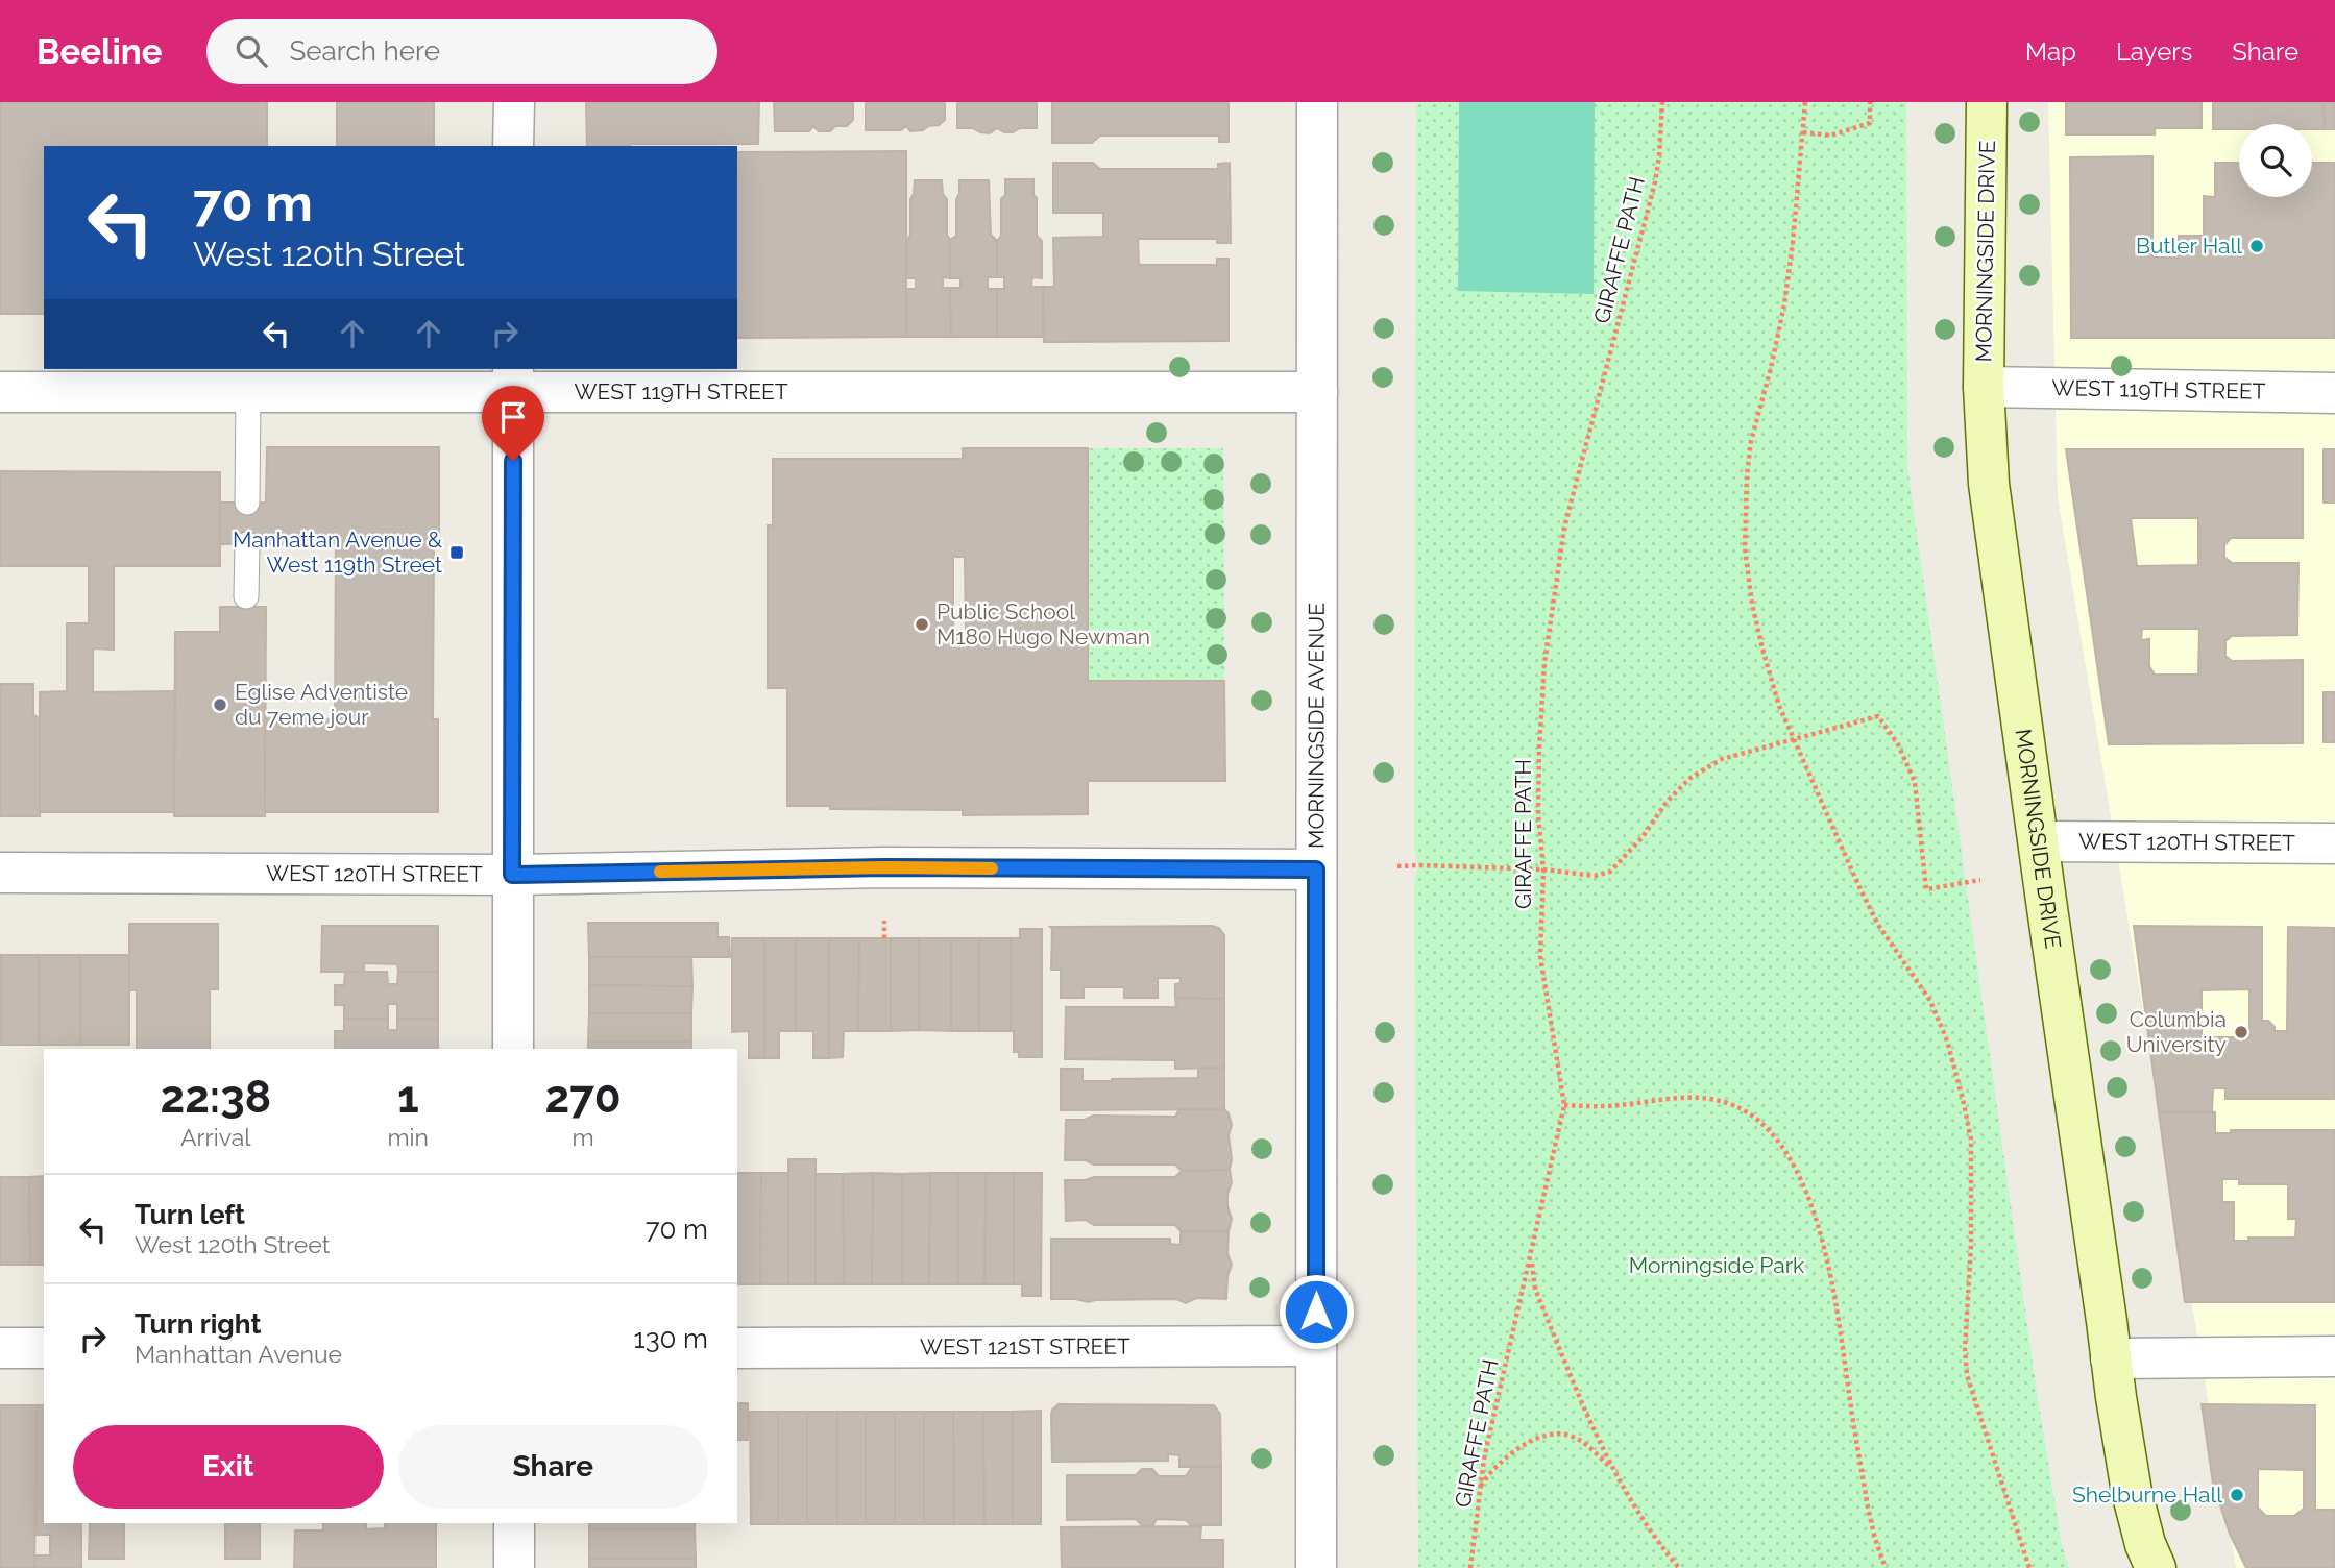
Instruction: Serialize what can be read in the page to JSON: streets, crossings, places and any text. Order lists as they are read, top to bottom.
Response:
{
  "streets": {
    "street": [
      "MORNINGSIDE DRIVE",
      "WEST 119TH STREET",
      "MORNINGSIDE AVENUE",
      "WEST 120TH STREET",
      "WEST 121ST STREET"
    ],
    "path": ["GIRAFFE PATH"]
  },
  "crossings": [
    ["MORNINGSIDE DRIVE", "WEST 119TH STREET"],
    ["MORNINGSIDE DRIVE", "WEST 120TH STREET"],
    ["WEST 119TH STREET", "MORNINGSIDE AVENUE"],
    ["MORNINGSIDE AVENUE", "WEST 120TH STREET"],
    ["MORNINGSIDE AVENUE", "WEST 121ST STREET"]
  ],
  "parks": ["Morningside Park"],
  "places": {
    "other": [
      "Butler Hall",
      "Public School M180 Hugo Newman",
      "Eglise Adventiste du 7eme jour",
      "Columbia University",
      "Shelburne Hall"
    ],
    "transit": ["Manhattan Avenue & West 119th Street"]
  },
  "page": {
    "header": "Beeline",
    "search": "Search here",
    "nav": ["Map", "Layers", "Share"],
    "turn": ["70 m", "West 120th Street"],
    "eta": [
      "22:38",
      "Arrival",
      "1",
      "min",
      "270",
      "m"
    ],
    "list": [
      {
        "name": "Turn left",
        "note": "West 120th Street",
        "value": "70 m"
      },
      {
        "name": "Turn right",
        "note": "Manhattan Avenue",
        "value": "130 m"
      }
    ],
    "buttons": ["Exit", "Share"]
  }
}
